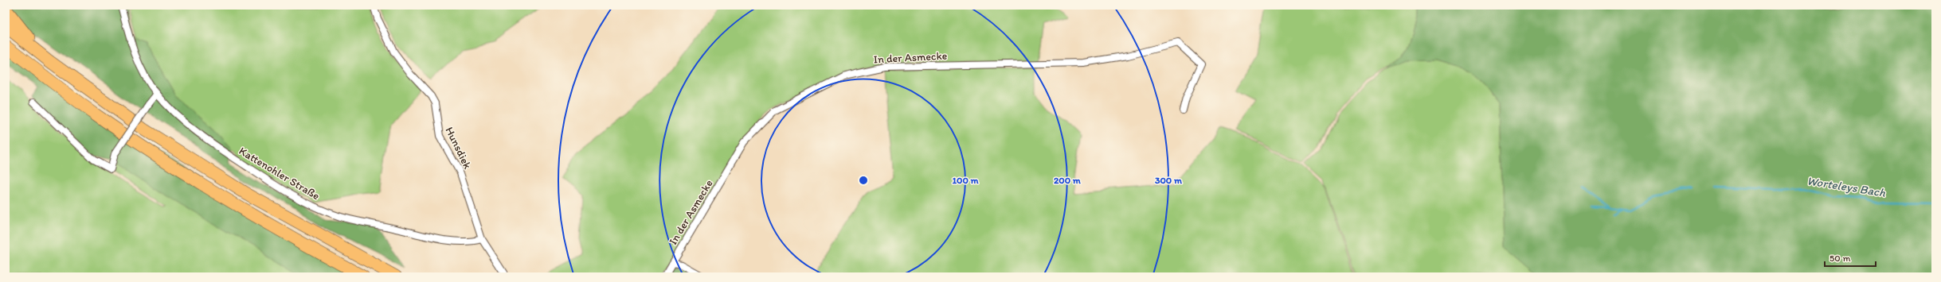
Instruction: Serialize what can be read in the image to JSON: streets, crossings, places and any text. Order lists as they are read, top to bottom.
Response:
{
  "streets": {
    "street": ["In der Asmecke", "Hunsdiek", "Kattenohler Straße"]
  },
  "crossings": [
    ["Hunsdiek", "Kattenohler Straße"]
  ],
  "water": ["Worteleys Bach"],
  "scale_bar": "50 m",
  "rings": ["100 m", "200 m", "300 m"]
}
